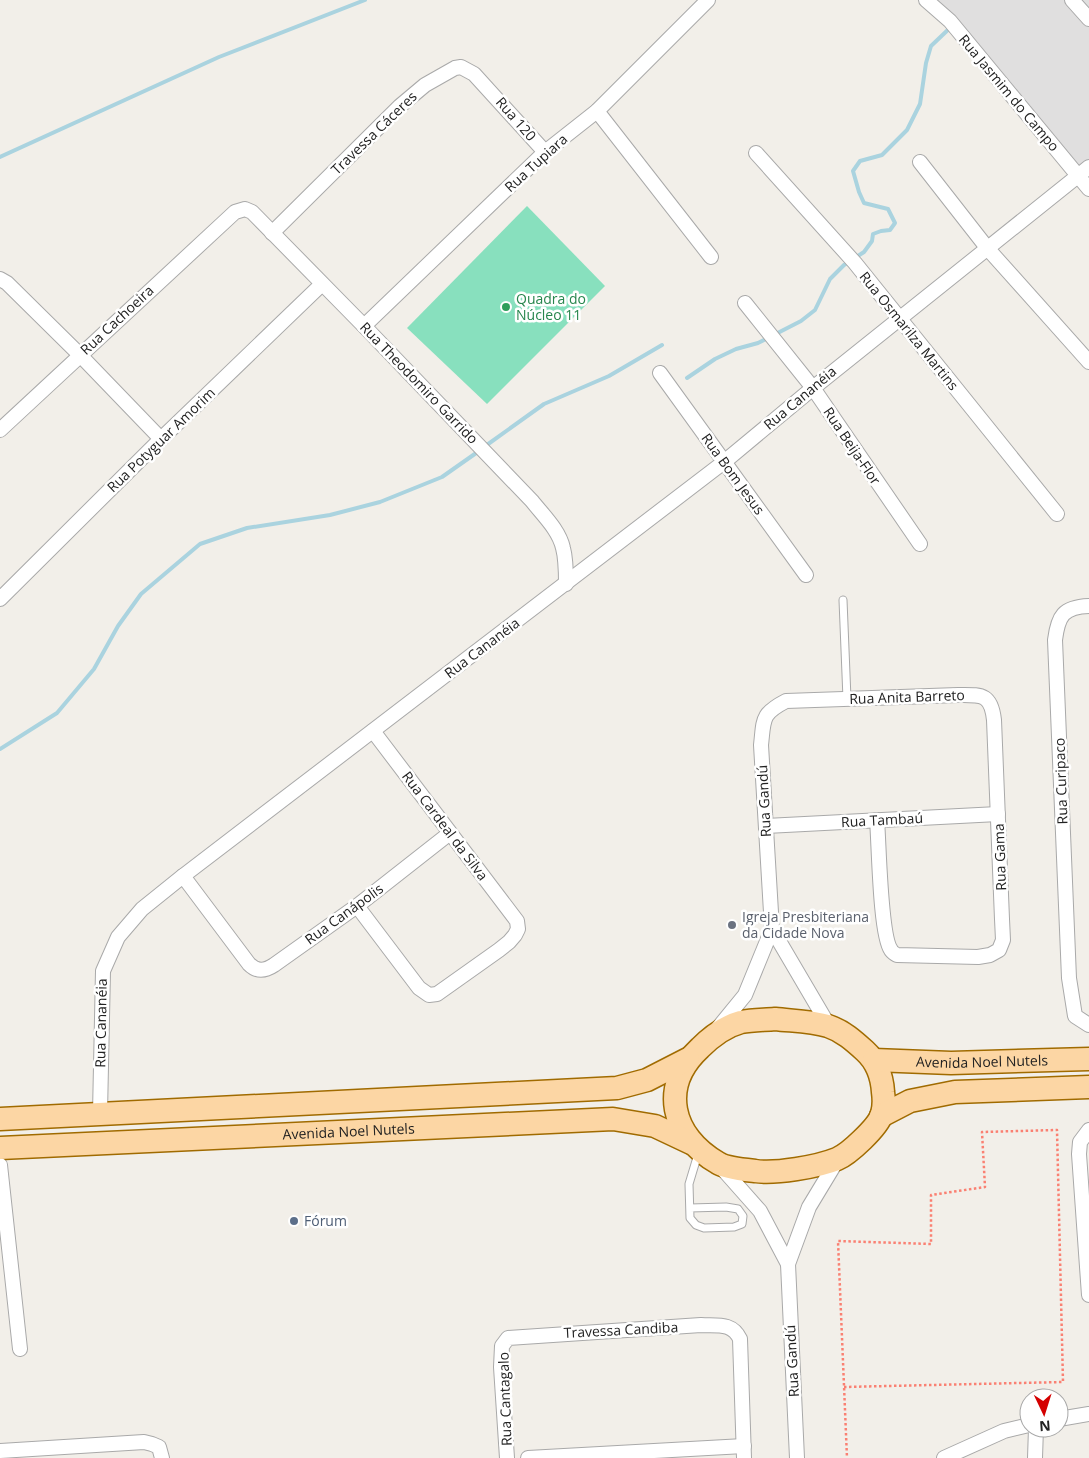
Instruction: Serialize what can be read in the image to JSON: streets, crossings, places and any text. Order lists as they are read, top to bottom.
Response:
{
  "streets": {
    "main road": ["Avenida Noel Nutels"],
    "street": [
      "Rua Jasmim do Campo",
      "Rua 120",
      "Travessa Cáceres",
      "Rua Tupiara",
      "Rua Cachoeira",
      "Rua Osmarilza Martins",
      "Rua Theodomiro Garrido",
      "Rua Cananéia",
      "Rua Potyguar Amorim",
      "Rua Beija-Flor",
      "Rua Bom Jesus",
      "Rua Anita Barreto",
      "Rua Curipaco",
      "Rua Gandú",
      "Rua Tambaú",
      "Rua Cardeal da Silva",
      "Rua Gama",
      "Rua Canápolis",
      "Travessa Candiba",
      "Rua Cantagalo"
    ]
  },
  "crossings": [
    ["Rua Jasmim do Campo", "Rua Cananéia"],
    ["Rua 120", "Travessa Cáceres"],
    ["Rua 120", "Rua Tupiara"],
    ["Travessa Cáceres", "Rua Theodomiro Garrido"],
    ["Rua Tupiara", "Rua Theodomiro Garrido"],
    ["Rua Cachoeira", "Rua Theodomiro Garrido"],
    ["Rua Osmarilza Martins", "Rua Cananéia"],
    ["Rua Theodomiro Garrido", "Rua Cananéia"],
    ["Rua Theodomiro Garrido", "Rua Potyguar Amorim"],
    ["Rua Cananéia", "Rua Beija-Flor"],
    ["Rua Cananéia", "Rua Bom Jesus"],
    ["Rua Cananéia", "Rua Cardeal da Silva"],
    ["Rua Cananéia", "Rua Canápolis"],
    ["Rua Anita Barreto", "Rua Gandú"],
    ["Rua Anita Barreto", "Rua Gama"],
    ["Rua Gandú", "Rua Tambaú"],
    ["Rua Tambaú", "Rua Gama"],
    ["Rua Cardeal da Silva", "Rua Canápolis"],
    ["Travessa Candiba", "Rua Cantagalo"]
  ],
  "places": ["Quadra do Núcleo 11", "Igreja Presbiteriana da Cidade Nova", "Fórum"],
  "north": "bottom"
}
